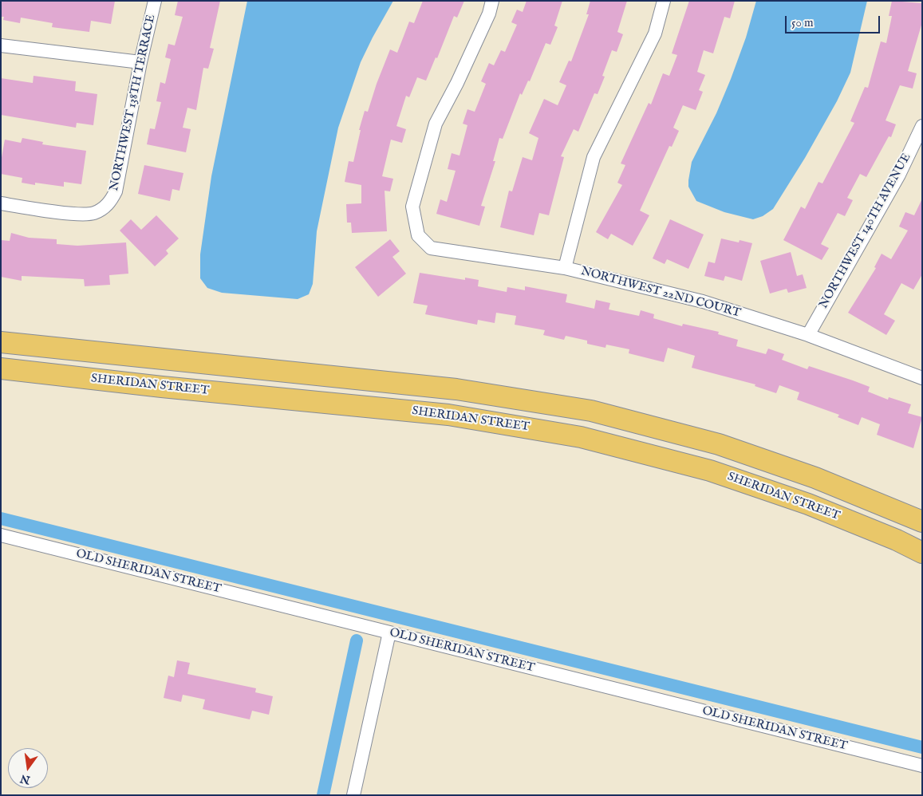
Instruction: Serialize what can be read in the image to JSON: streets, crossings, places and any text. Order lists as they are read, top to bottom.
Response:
{
  "streets": {
    "main road": ["SHERIDAN STREET"],
    "street": [
      "NORTHWEST 138TH TERRACE",
      "NORTHWEST 140TH AVENUE",
      "NORTHWEST 22ND COURT",
      "OLD SHERIDAN STREET"
    ]
  },
  "crossings": [
    ["NORTHWEST 140TH AVENUE", "NORTHWEST 22ND COURT"]
  ],
  "scale_bar": "50 m",
  "north": "bottom"
}
